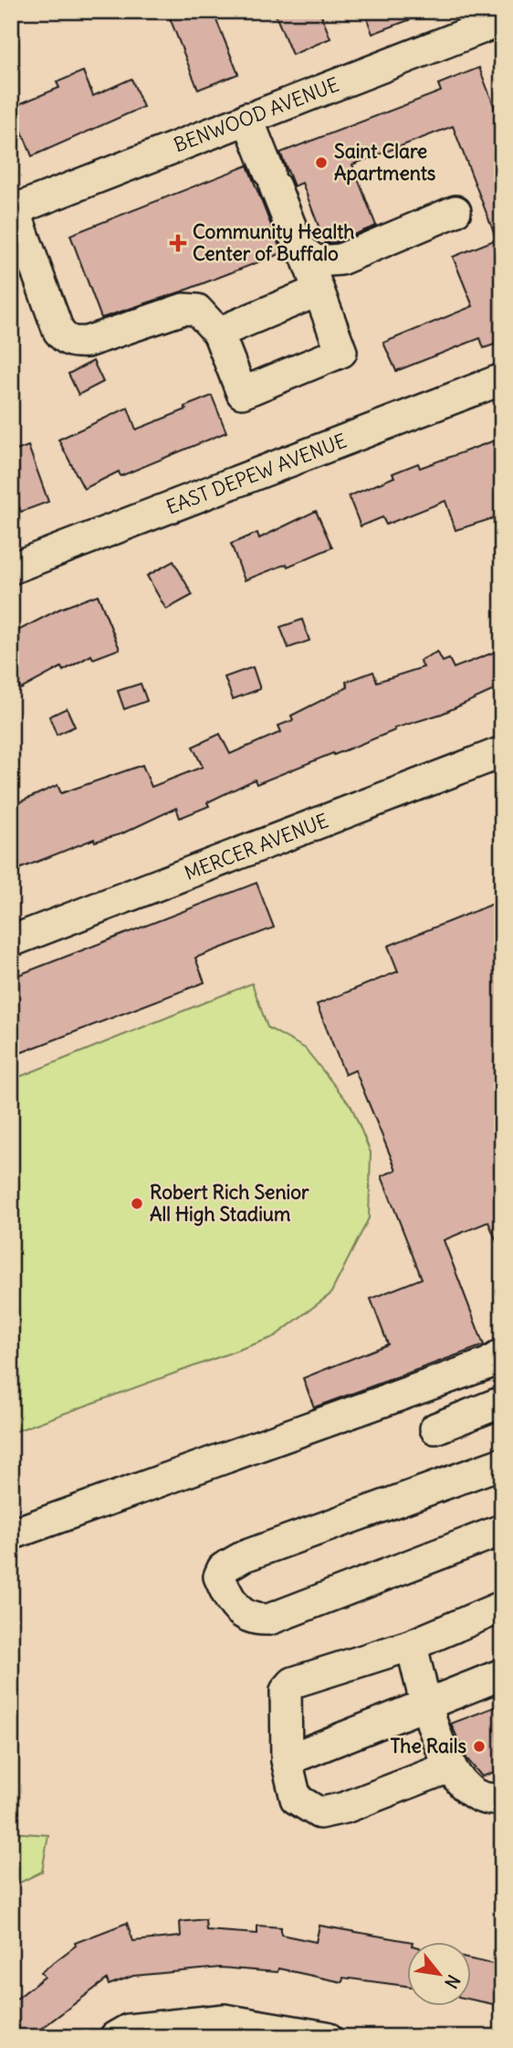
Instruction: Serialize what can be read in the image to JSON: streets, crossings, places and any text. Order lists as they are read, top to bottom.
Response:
{
  "streets": {
    "street": ["BENWOOD AVENUE", "EAST DEPEW AVENUE", "MERCER AVENUE"]
  },
  "places": {
    "other": ["Saint Clare Apartments", "Robert Rich Senior All High Stadium", "The Rails"],
    "health": ["Community Health Center of Buffalo"]
  },
  "north": "bottom right"
}
